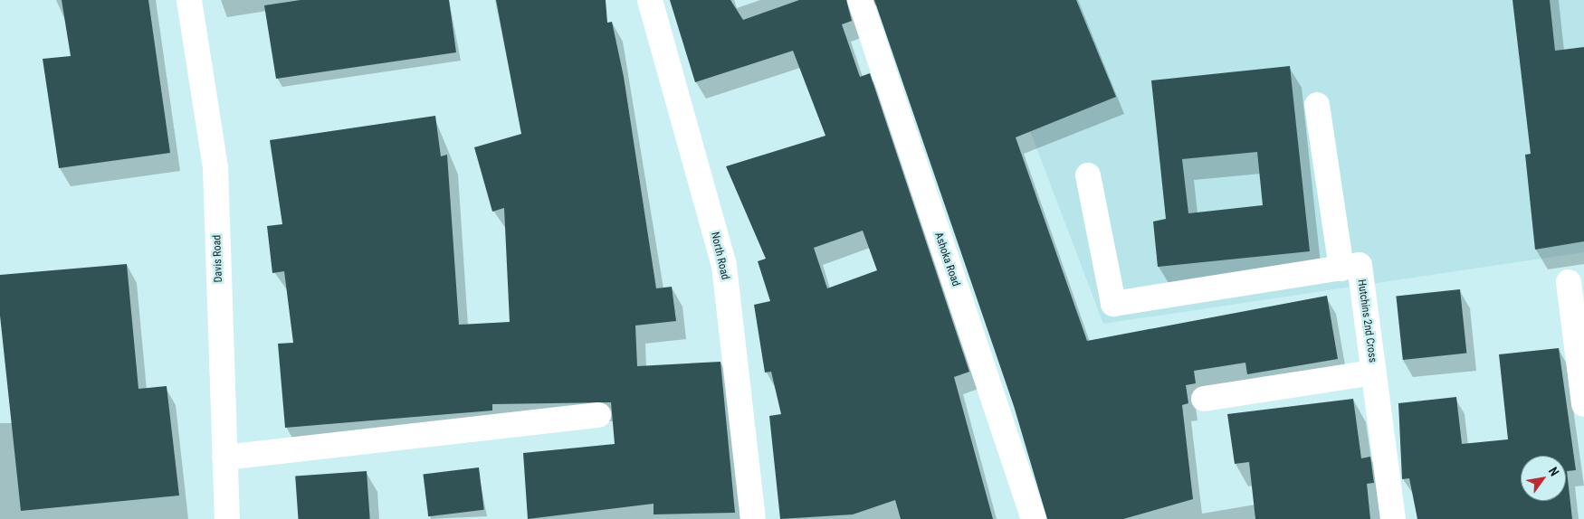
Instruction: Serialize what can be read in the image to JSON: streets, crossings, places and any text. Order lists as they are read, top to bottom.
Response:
{
  "streets": {
    "street": [
      "North Road",
      "Davis Road",
      "Ashoka Road",
      "Hutchins 2nd Cross"
    ]
  },
  "north": "top right"
}
